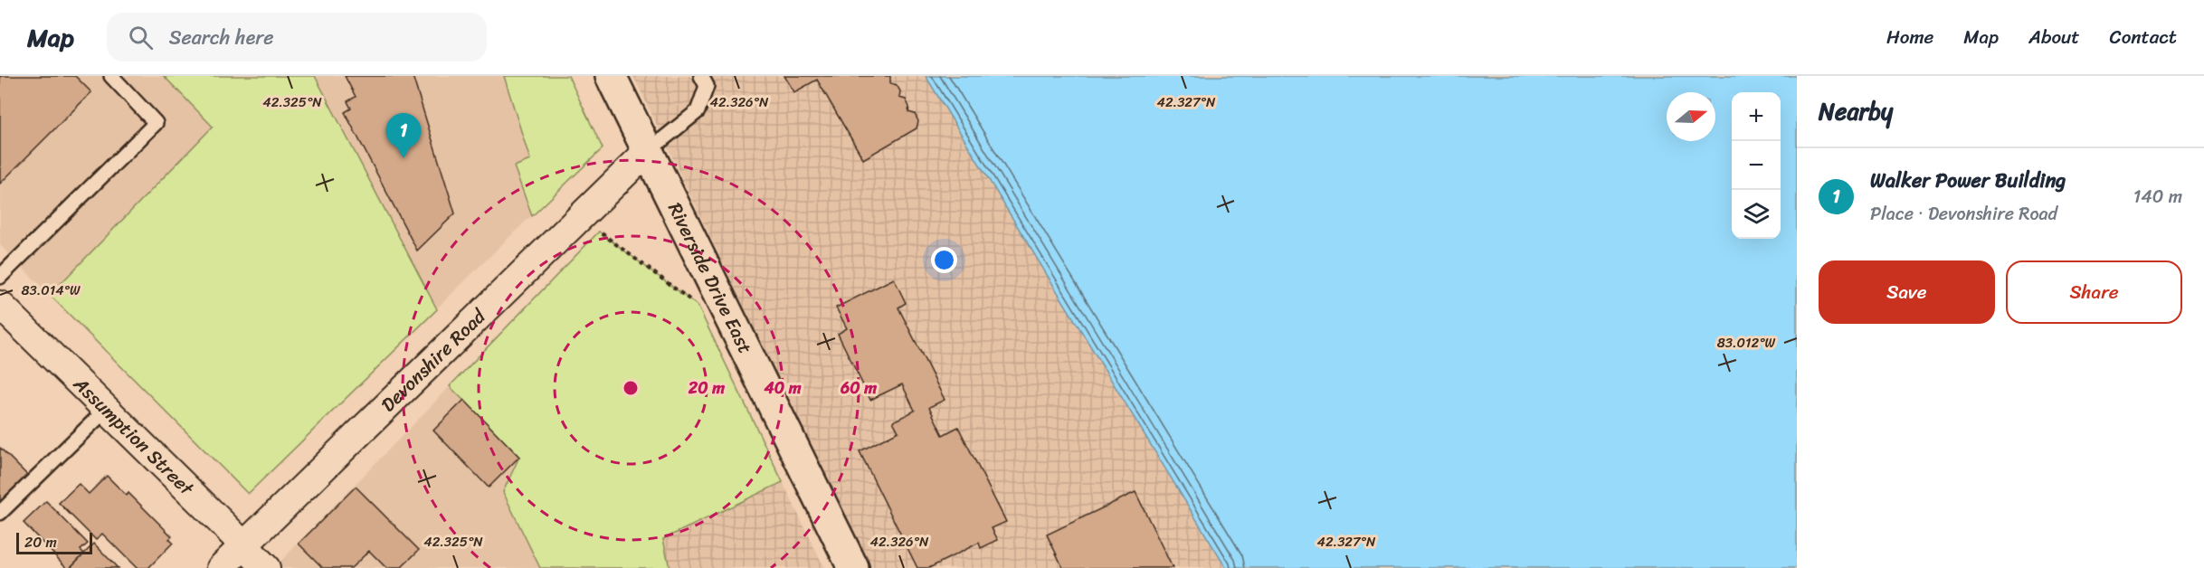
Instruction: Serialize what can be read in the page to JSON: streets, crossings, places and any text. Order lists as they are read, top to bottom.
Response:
{
  "streets": {
    "main road": ["Riverside Drive East"],
    "street": ["Devonshire Road", "Assumption Street"]
  },
  "crossings": [
    ["Riverside Drive East", "Devonshire Road"],
    ["Devonshire Road", "Assumption Street"]
  ],
  "scale_bar": "20 m",
  "north": "right",
  "page": {
    "header": "Map",
    "search": "Search here",
    "nav": [
      "Home",
      "Map",
      "About",
      "Contact"
    ],
    "heading": "Nearby",
    "map_buttons": ["+", "−"],
    "pins": "1",
    "list": [
      {
        "mark": "1",
        "name": "Walker Power Building",
        "note": "Place · Devonshire Road",
        "value": "140 m"
      }
    ],
    "buttons": ["Save", "Share"],
    "scale": "20 m"
  },
  "coordinates": [
    "42.325°N",
    "42.326°N",
    "42.327°N",
    "83.014°W",
    "83.012°W"
  ],
  "rings": ["20 m", "40 m", "60 m"]
}
